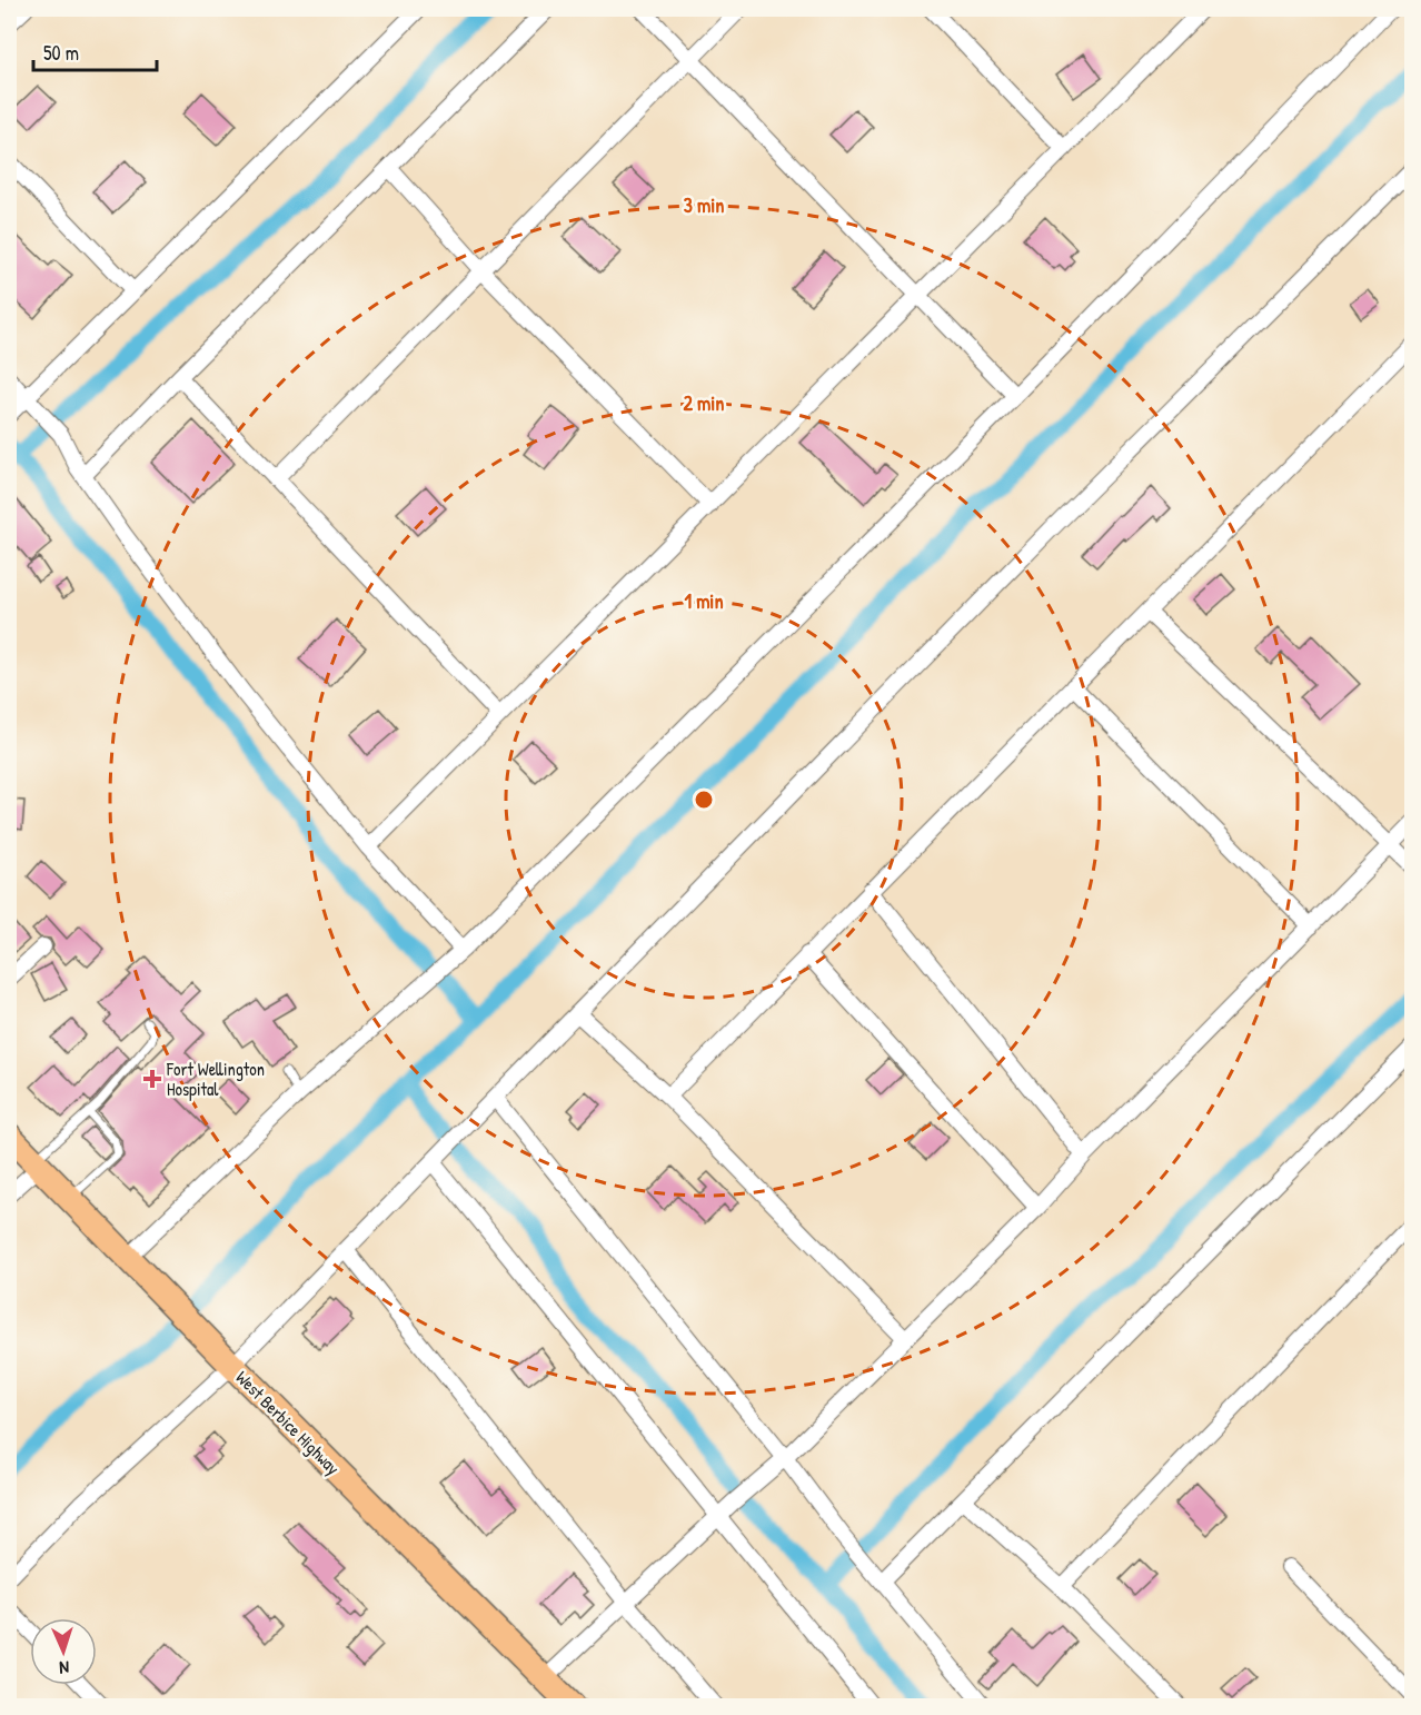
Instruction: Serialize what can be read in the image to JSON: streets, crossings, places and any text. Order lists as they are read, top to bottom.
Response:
{
  "streets": {
    "main road": ["West Berbice Highway"]
  },
  "places": {
    "health": ["Fort Wellington Hospital"]
  },
  "scale_bar": "50 m",
  "north": "bottom",
  "rings": ["3 min", "2 min", "1 min"]
}
